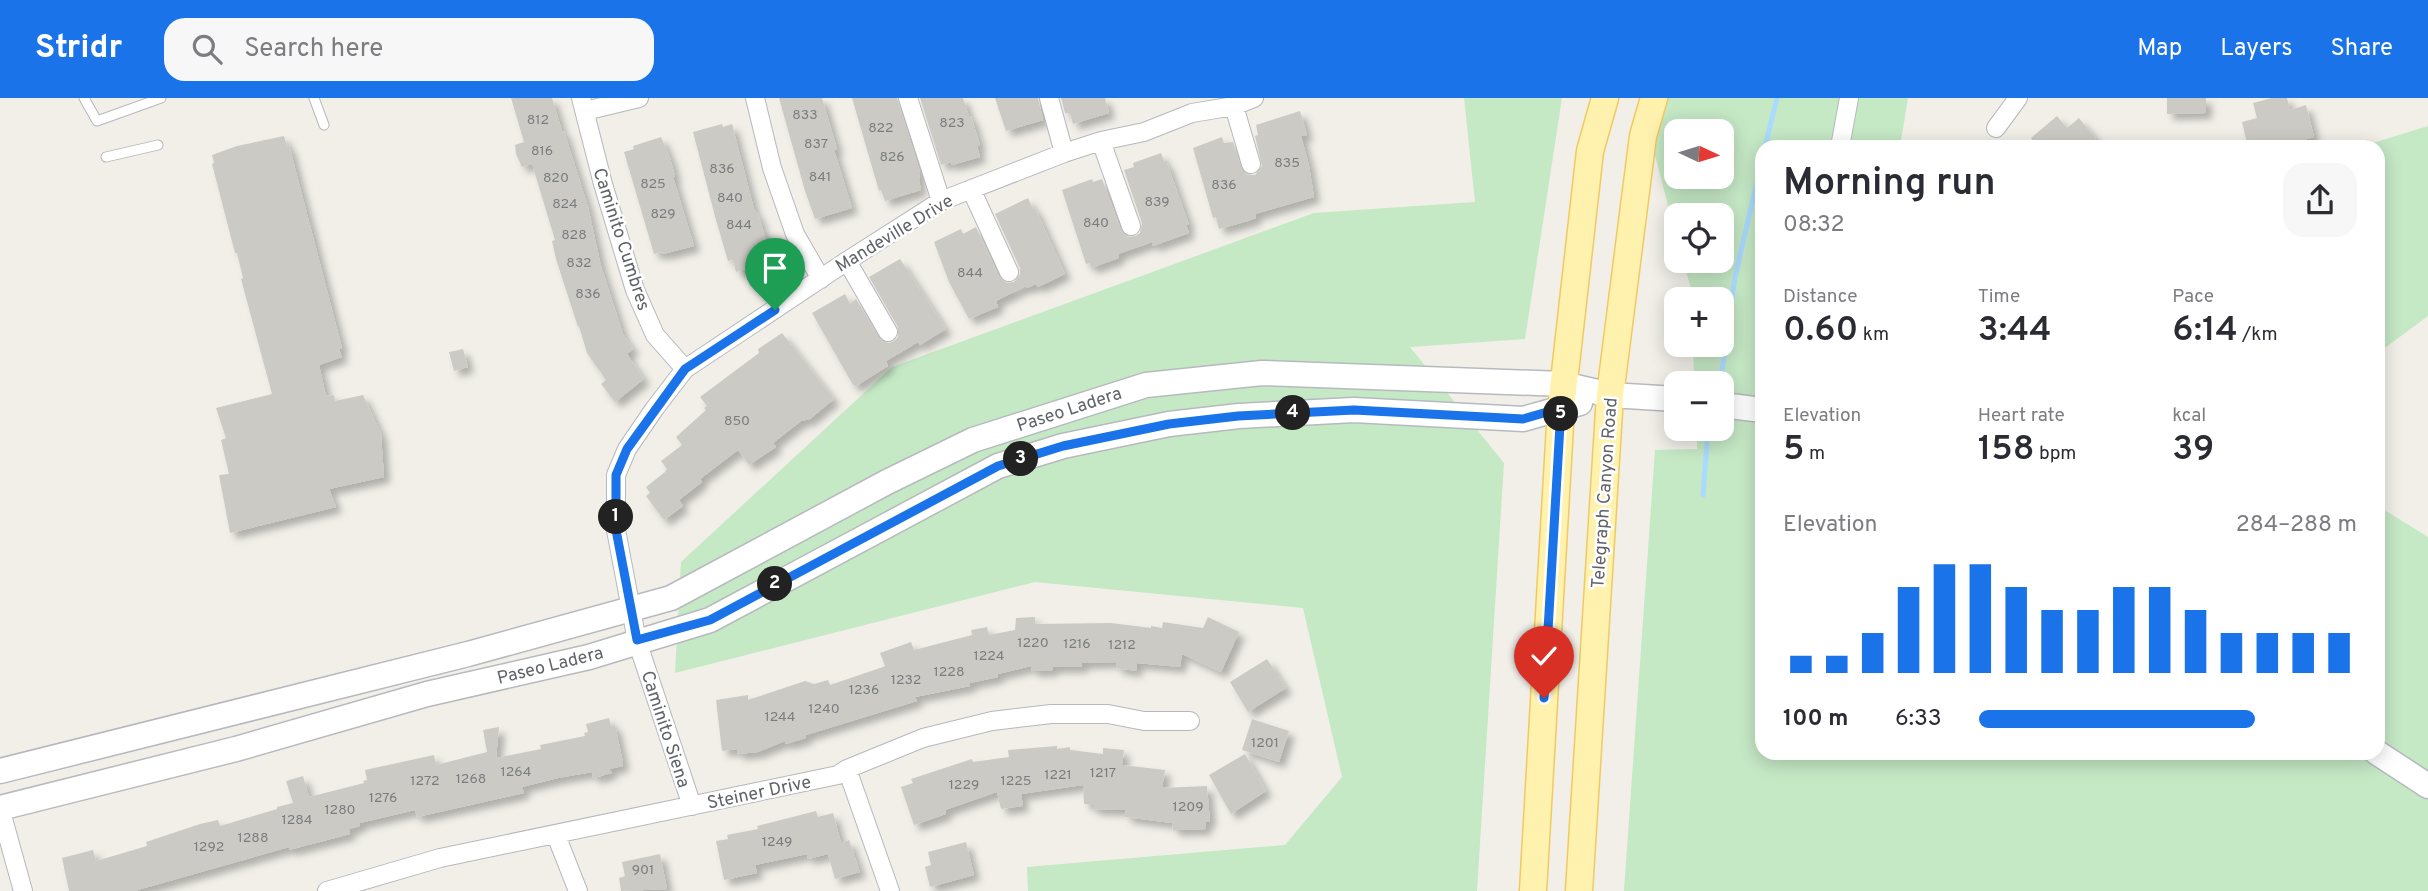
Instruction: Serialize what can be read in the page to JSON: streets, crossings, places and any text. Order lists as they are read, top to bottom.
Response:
{
  "streets": {
    "main road": ["Paseo Ladera", "Telegraph Canyon Road"],
    "street": [
      "Mandeville Drive",
      "Caminito Cumbres",
      "Caminito Siena",
      "Steiner Drive"
    ]
  },
  "crossings": [
    ["Mandeville Drive", "Caminito Cumbres"],
    ["Mandeville Drive", "Paseo Ladera"],
    ["Mandeville Drive", "Caminito Siena"],
    ["Paseo Ladera", "Telegraph Canyon Road"],
    ["Paseo Ladera", "Caminito Siena"],
    ["Caminito Siena", "Steiner Drive"]
  ],
  "house_numbers": [
    "833",
    "812",
    "823",
    "822",
    "837",
    "816",
    "826",
    "835",
    "836",
    "841",
    "820",
    "825",
    "836",
    "840",
    "839",
    "824",
    "829",
    "840",
    "844",
    "828",
    "832",
    "844",
    "836",
    "850",
    "1220",
    "1216",
    "1212",
    "1224",
    "1228",
    "1232",
    "1236",
    "1240",
    "1244",
    "1201",
    "1264",
    "1217",
    "1221",
    "1268",
    "1272",
    "1225",
    "1229",
    "1276",
    "1209",
    "1280",
    "1284",
    "1288",
    "1249",
    "1292",
    "901"
  ],
  "north": "right",
  "page": {
    "header": "Stridr",
    "search": "Search here",
    "nav": ["Map", "Layers", "Share"],
    "map_buttons": ["+", "−"],
    "heading": ["Morning run", "08:32"],
    "stats": [
      ["Distance", "0.60 km"],
      ["Time", "3:44"],
      ["Pace", "6:14 /km"],
      ["Elevation", "5 m"],
      ["Heart rate", "158 bpm"],
      ["kcal", "39"]
    ],
    "pins": [
      "4",
      "5",
      "3",
      "1",
      "2"
    ],
    "chart": ["Elevation", "284–288 m"],
    "list": [
      {
        "name": "100 m",
        "note": "6:33"
      }
    ]
  }
}
